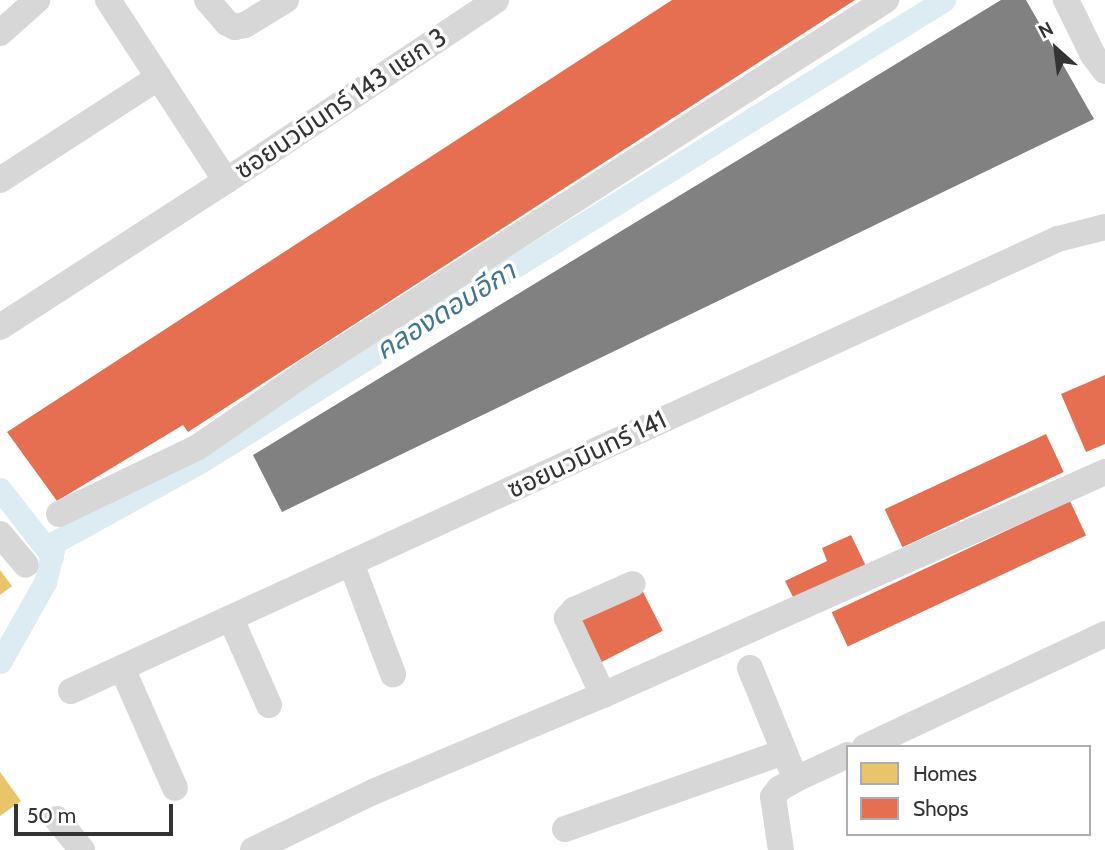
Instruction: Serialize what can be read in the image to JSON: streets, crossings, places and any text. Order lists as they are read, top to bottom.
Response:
{
  "streets": {
    "street": ["ซอยนวมินทร์ 143 แยก 3", "ซอยนวมินทร์ 141"]
  },
  "water": ["คลองดอนอีกา"],
  "legend": ["Homes", "Shops"],
  "scale_bar": "50 m",
  "north": "top left"
}
